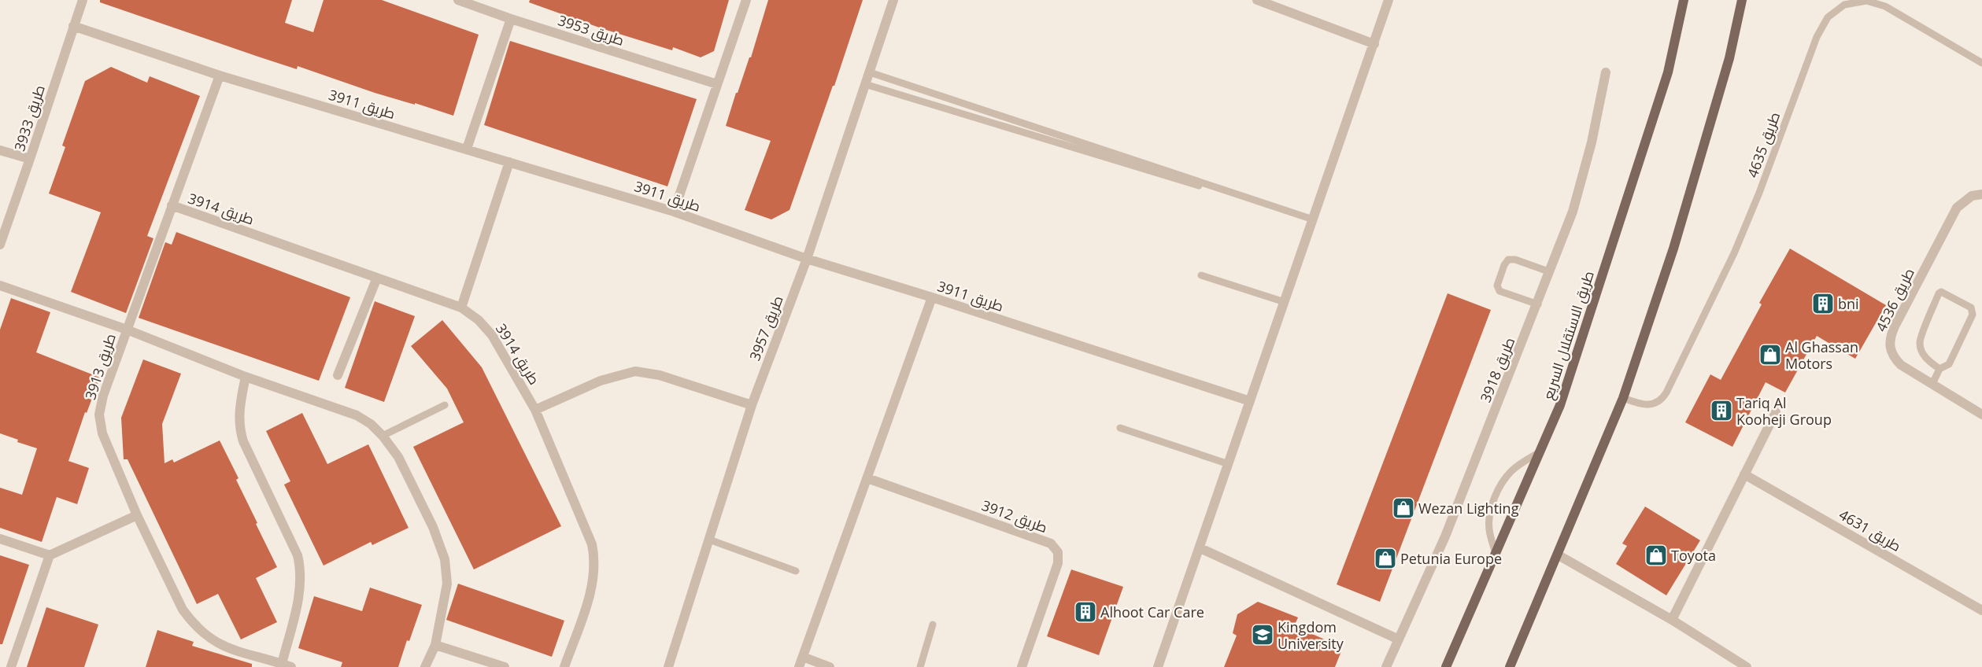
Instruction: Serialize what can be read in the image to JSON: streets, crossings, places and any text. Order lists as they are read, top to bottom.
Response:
{
  "streets": {
    "main road": ["طريق الاستقلال السريع"],
    "street": [
      "طريق 3953",
      "طريق 3911",
      "طريق 3933",
      "طريق 3914",
      "طريق 4536",
      "طريق 3957",
      "طريق 3913",
      "طريق 3918",
      "طريق 3912",
      "طريق 4631"
    ],
    "lane": ["طريق 4635"]
  },
  "crossings": [
    ["طريق 3911", "طريق 3933"],
    ["طريق 3911", "طريق 3957"],
    ["طريق 3911", "طريق 3913"],
    ["طريق 3914", "طريق 3913"]
  ],
  "places": {
    "building": ["bni", "Tariq Al Kooheji Group", "Alhoot Car Care"],
    "shop": [
      "Al Ghassan Motors",
      "Wezan Lighting",
      "Toyota",
      "Petunia Europe"
    ],
    "school or university": ["Kingdom University"]
  }
}
